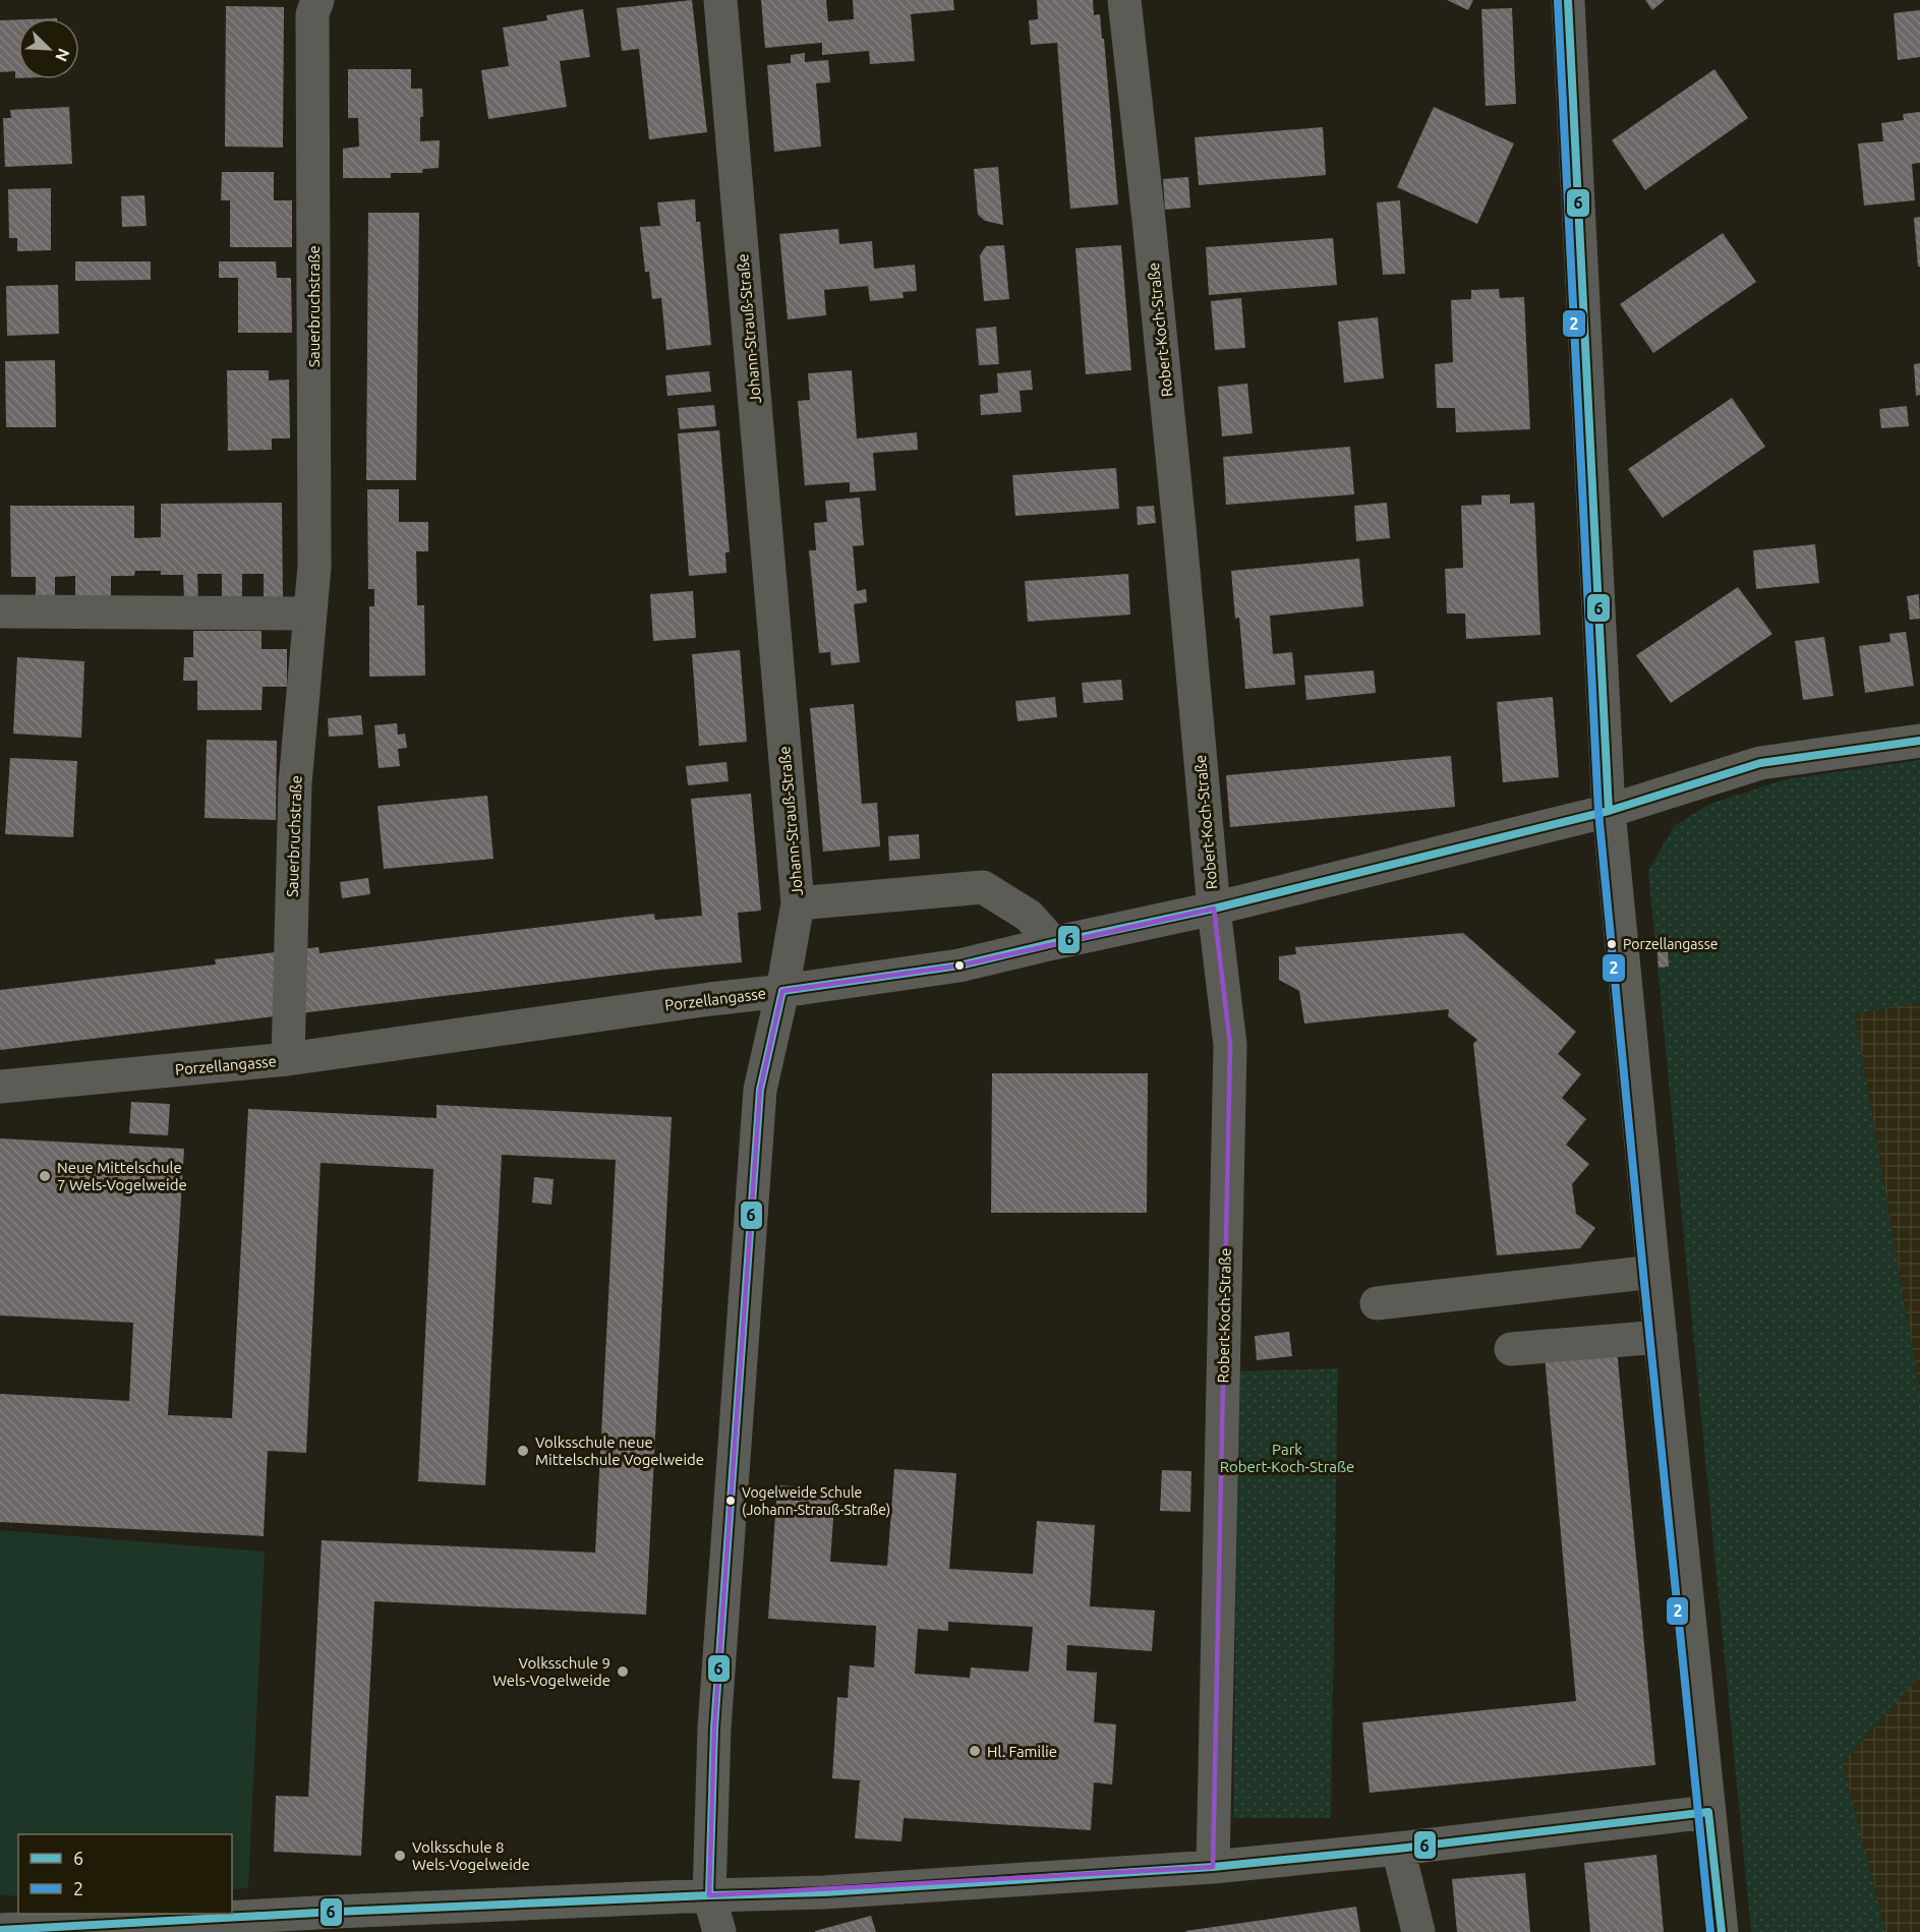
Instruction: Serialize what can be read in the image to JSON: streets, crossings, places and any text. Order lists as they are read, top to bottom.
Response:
{
  "streets": {
    "street": [
      "Sauerbruchstraße",
      "Johann-Strauß-Straße",
      "Robert-Koch-Straße",
      "Porzellangasse"
    ]
  },
  "crossings": [
    ["Sauerbruchstraße", "Porzellangasse"],
    ["Johann-Strauß-Straße", "Porzellangasse"],
    ["Robert-Koch-Straße", "Porzellangasse"]
  ],
  "parks": ["Park Robert-Koch-Straße"],
  "places": [
    "Porzellangasse",
    "Neue Mittelschule 7 Wels-Vogelweide",
    "Volksschule neue Mittelschule Vogelweide",
    "Vogelweide Schule (Johann-Strauß-Straße)",
    "Volksschule 9 Wels-Vogelweide",
    "Hl. Familie",
    "Volksschule 8 Wels-Vogelweide"
  ],
  "lines": ["transit line 6", "transit line 2"],
  "legend": ["6", "2"],
  "north": "bottom right"
}
